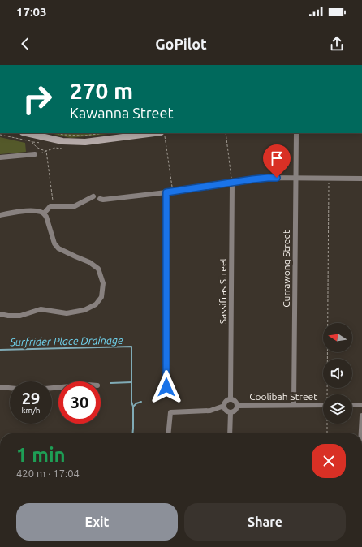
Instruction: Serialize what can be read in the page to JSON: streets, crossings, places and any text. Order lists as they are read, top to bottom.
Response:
{
  "streets": {
    "street": ["Currawong Street", "Sassifras Street", "Coolibah Street"]
  },
  "crossings": [
    ["Currawong Street", "Coolibah Street"],
    ["Sassifras Street", "Coolibah Street"]
  ],
  "water": ["Surfrider Place Drainage"],
  "north": "left",
  "page": {
    "status": "17:03",
    "header": "GoPilot",
    "turn": ["270 m", "Kawanna Street"],
    "speed": "29 km/h",
    "limit": "30",
    "heading": ["1 min", "420 m · 17:04"],
    "buttons": ["Exit", "Share"]
  }
}
